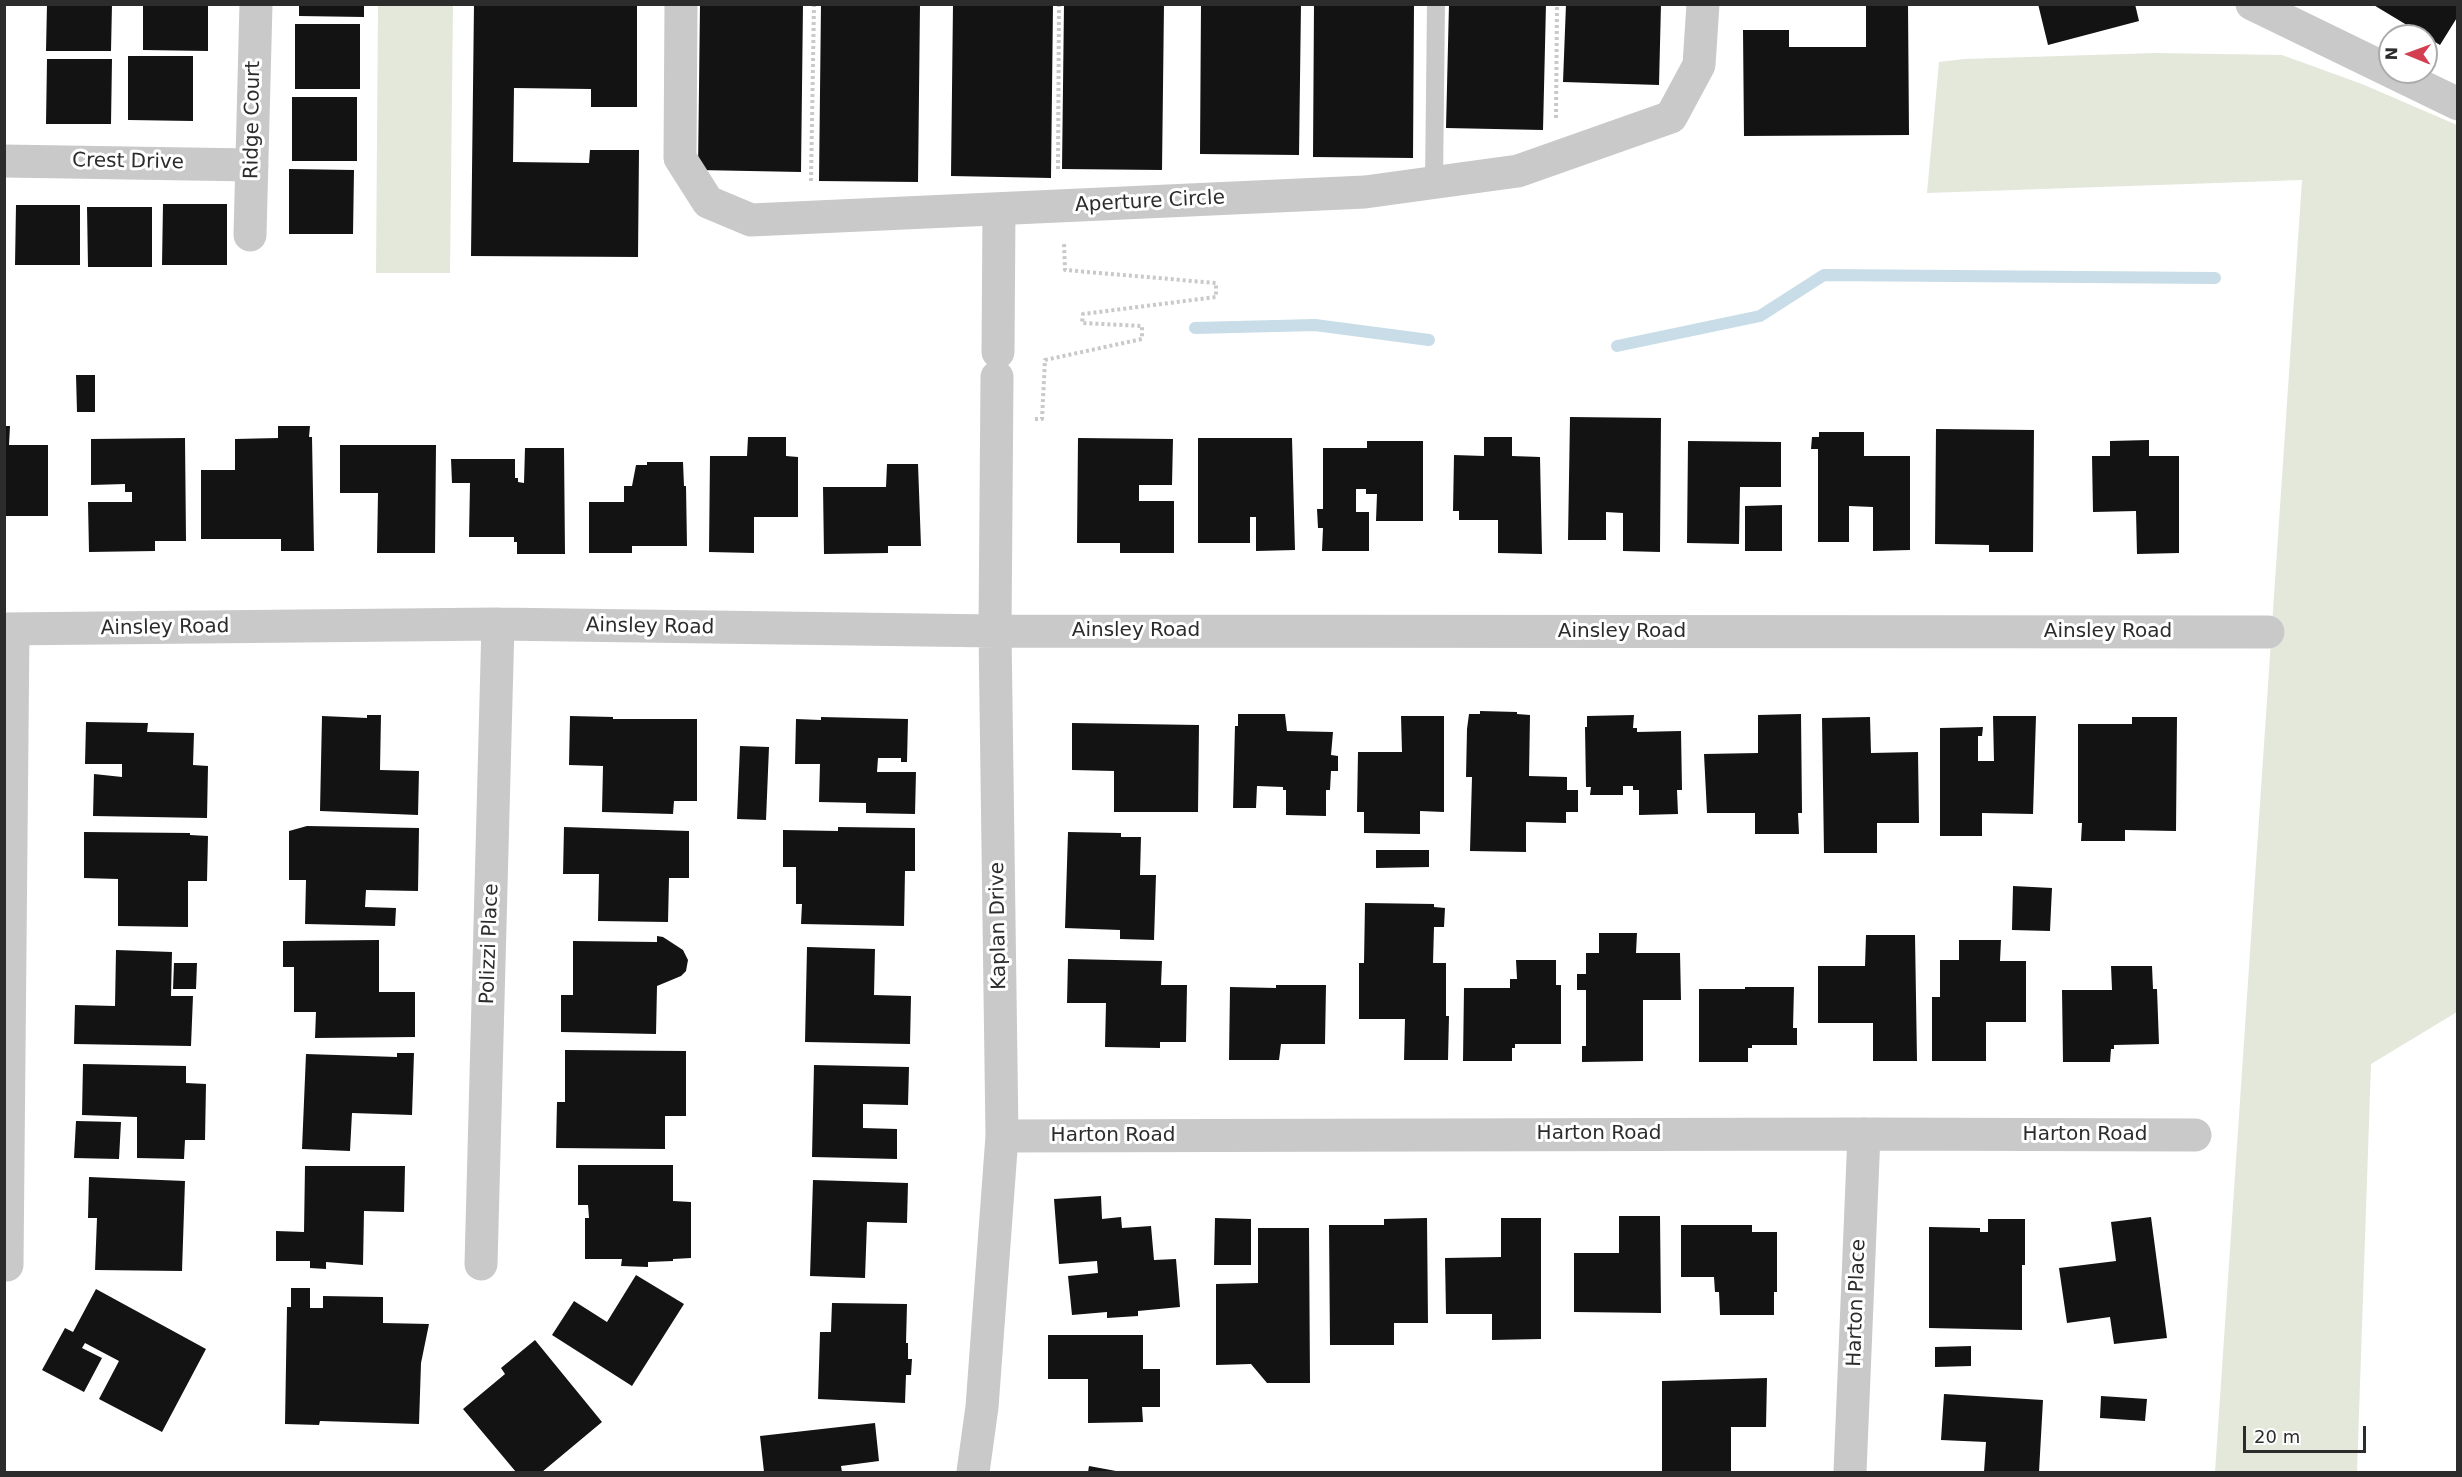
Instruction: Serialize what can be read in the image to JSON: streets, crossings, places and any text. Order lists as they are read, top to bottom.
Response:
{
  "streets": {
    "street": [
      "Ridge Court",
      "Crest Drive",
      "Aperture Circle",
      "Ainsley Road",
      "Kaplan Drive",
      "Polizzi Place",
      "Harton Road",
      "Harton Place"
    ]
  },
  "crossings": [
    ["Ridge Court", "Crest Drive"],
    ["Aperture Circle", "Kaplan Drive"],
    ["Ainsley Road", "Kaplan Drive"],
    ["Ainsley Road", "Polizzi Place"],
    ["Kaplan Drive", "Harton Road"],
    ["Harton Road", "Harton Place"]
  ],
  "scale_bar": "20 m",
  "north": "left"
}
